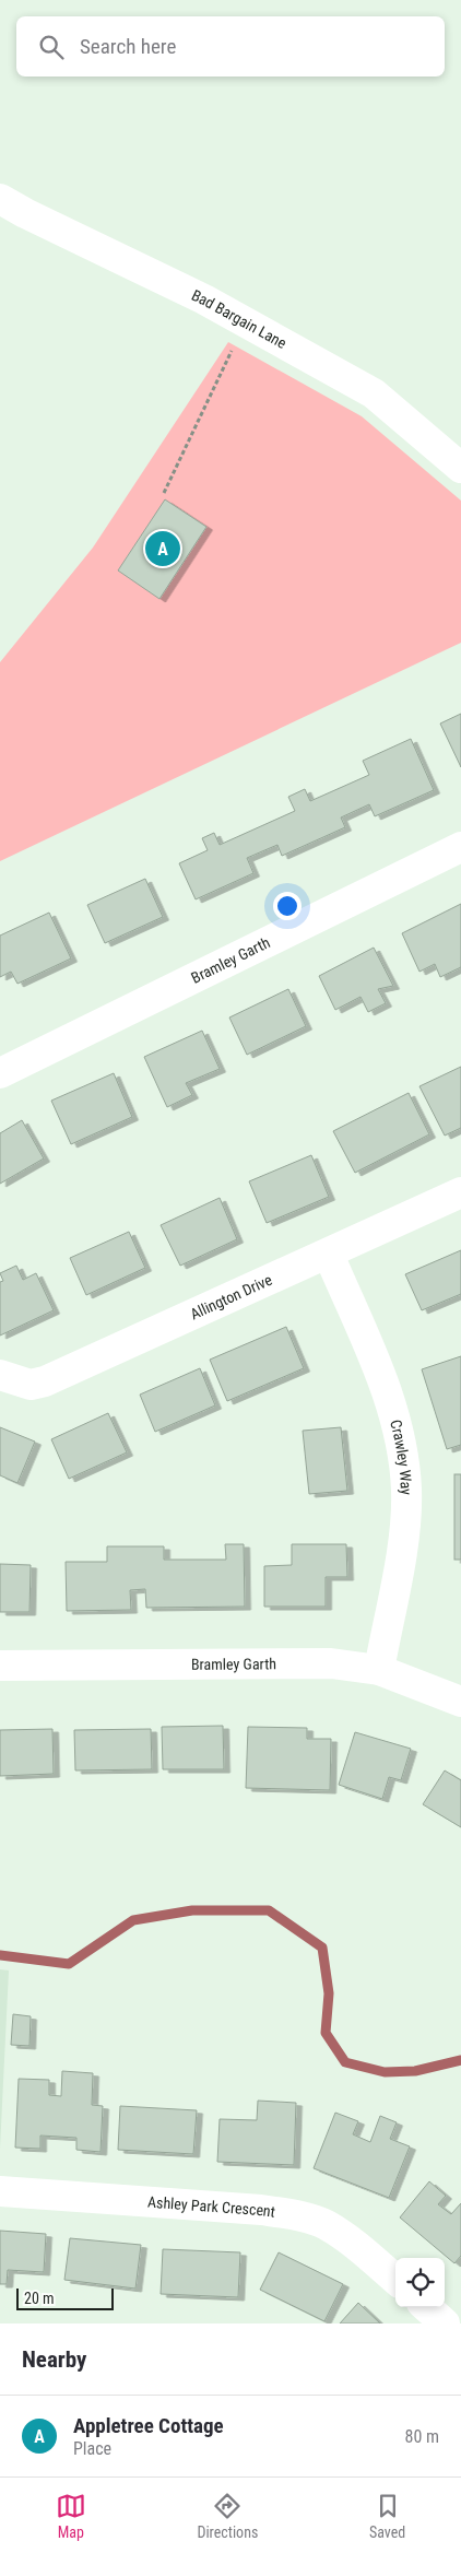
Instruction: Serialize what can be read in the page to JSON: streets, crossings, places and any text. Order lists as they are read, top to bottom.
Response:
{
  "streets": {
    "street": [
      "Bad Bargain Lane",
      "Bramley Garth",
      "Allington Drive",
      "Crawley Way",
      "Ashley Park Crescent"
    ]
  },
  "crossings": [
    ["Bramley Garth", "Crawley Way"],
    ["Allington Drive", "Crawley Way"]
  ],
  "scale_bar": "20 m",
  "page": {
    "search": "Search here",
    "pins": "A",
    "scale": "20 m",
    "heading": "Nearby",
    "list": [
      {
        "mark": "A",
        "name": "Appletree Cottage",
        "note": "Place",
        "value": "80 m"
      }
    ],
    "nav": ["Map", "Directions", "Saved"]
  }
}
